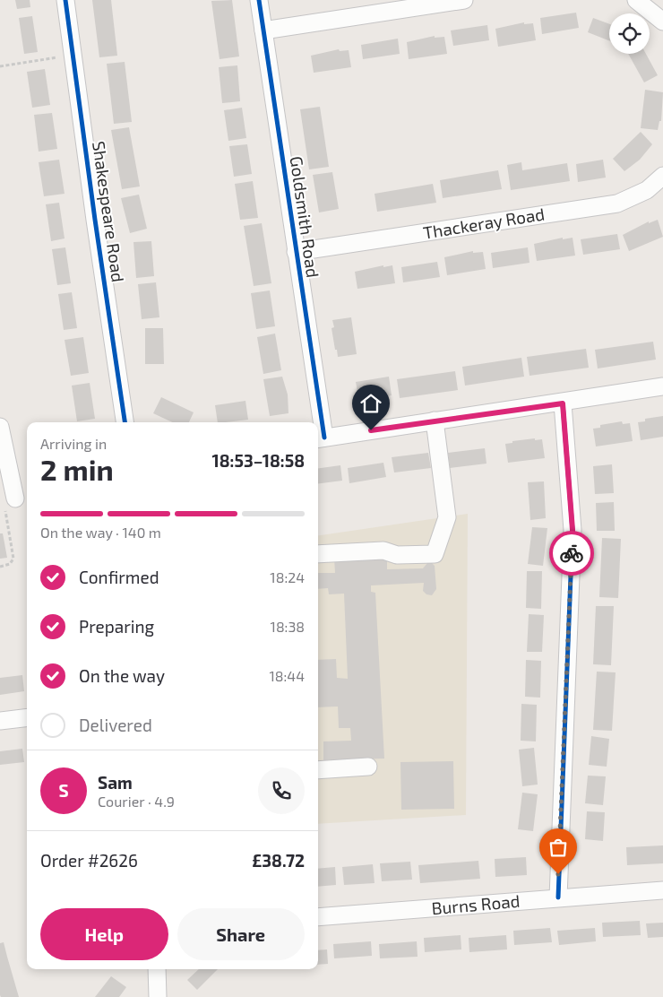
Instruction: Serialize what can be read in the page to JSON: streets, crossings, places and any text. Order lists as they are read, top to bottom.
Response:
{
  "streets": {
    "street": [
      "Shakespeare Road",
      "Goldsmith Road",
      "Thackeray Road",
      "Burns Road"
    ]
  },
  "crossings": [
    ["Goldsmith Road", "Thackeray Road"]
  ],
  "page": {
    "heading": ["2 min", "Arriving in", "18:53–18:58"],
    "panel": [
      "Sam",
      "Courier · 4.9",
      "Order #2626",
      "£38.72"
    ],
    "bar": "On the way · 140 m",
    "list": [
      ["Confirmed", "18:24"],
      ["Preparing", "18:38"],
      ["On the way", "18:44"],
      "Delivered"
    ],
    "round": "S",
    "buttons": ["Help", "Share"]
  }
}
